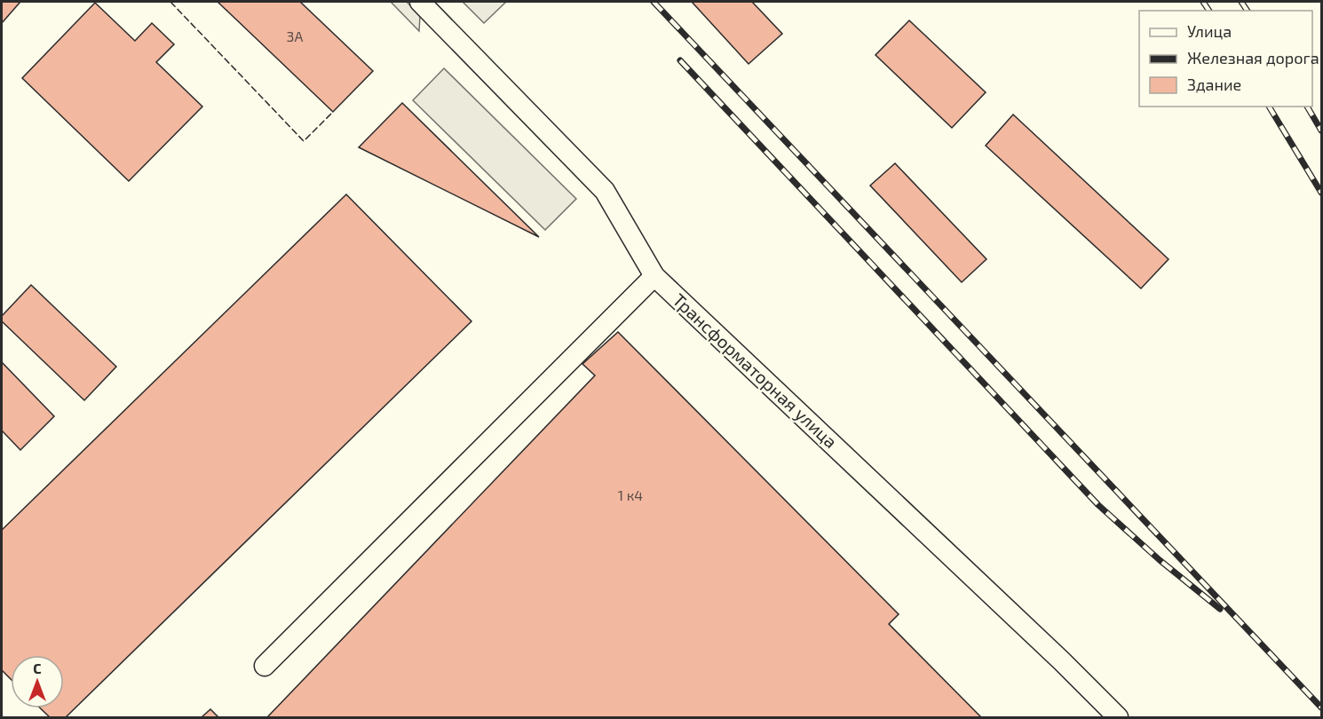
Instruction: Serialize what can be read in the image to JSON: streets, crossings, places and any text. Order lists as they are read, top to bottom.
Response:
{
  "streets": {
    "street": ["Трансформаторная улица"]
  },
  "house_numbers": ["3А", "1 к4"],
  "legend": ["Улица", "Железная дорога", "Здание"],
  "north": "top"
}
